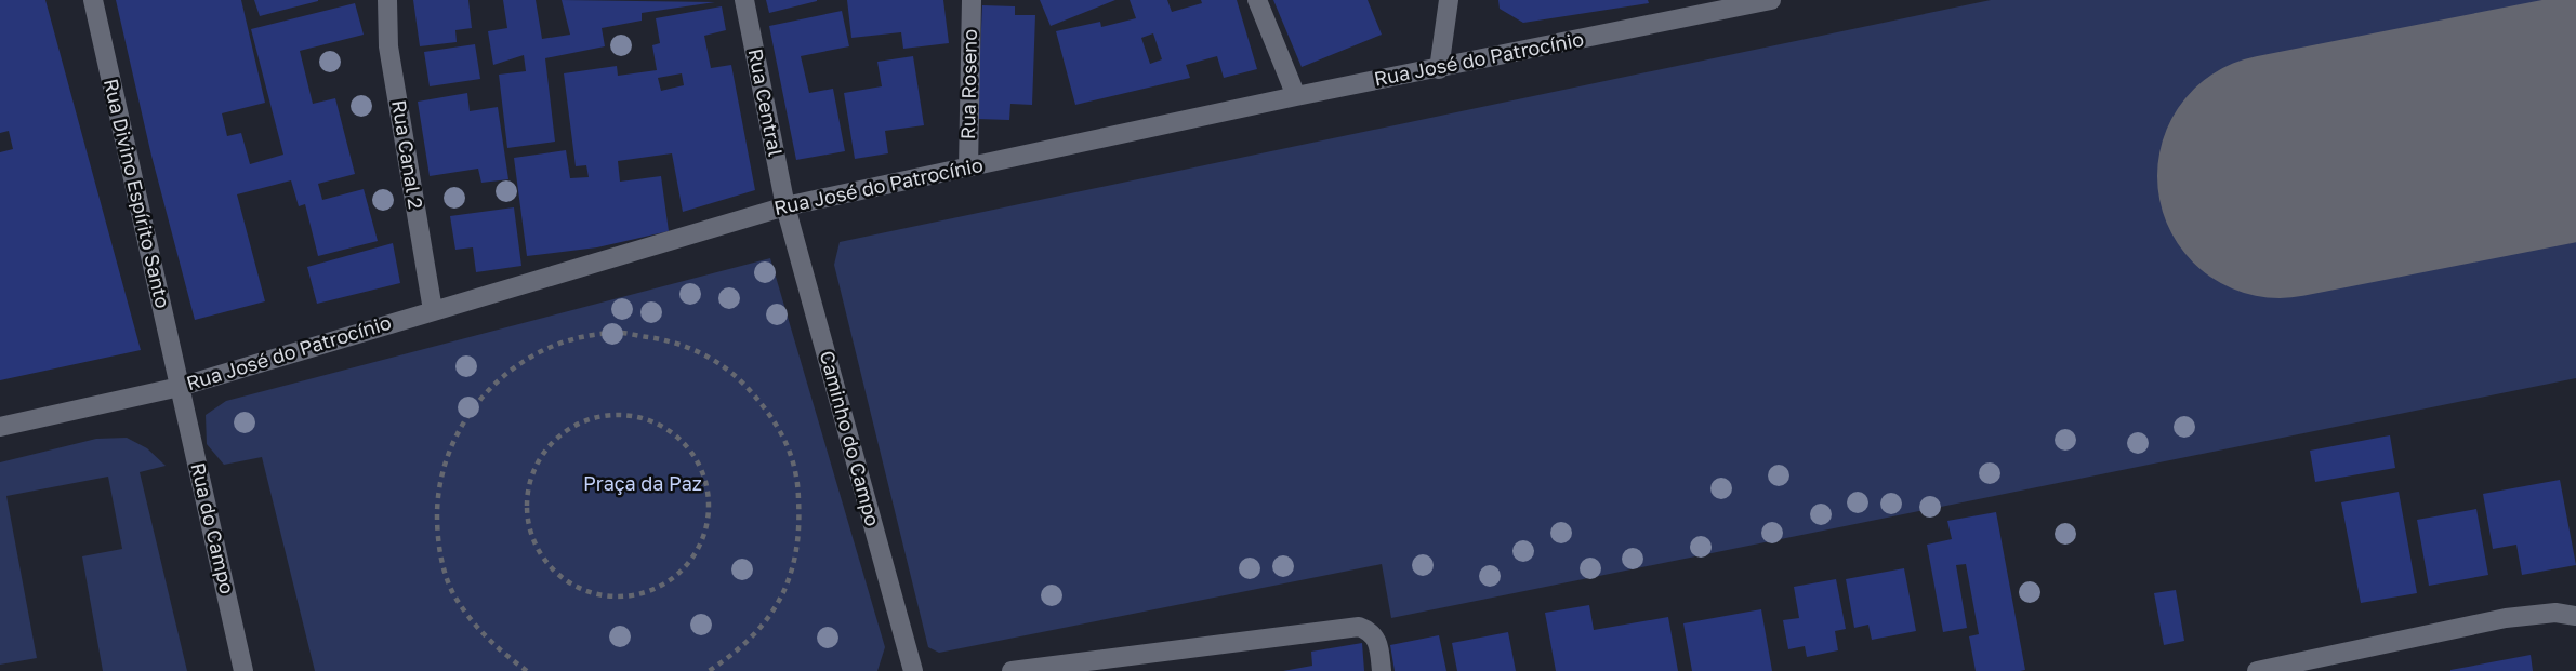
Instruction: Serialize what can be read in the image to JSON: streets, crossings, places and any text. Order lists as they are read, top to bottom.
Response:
{
  "streets": {
    "street": [
      "Rua José do Patrocínio",
      "Rua Roseno",
      "Rua Central",
      "Rua Canal 2",
      "Rua Divino Espírito Santo",
      "Caminho do Campo",
      "Rua do Campo"
    ]
  },
  "crossings": [
    ["Rua José do Patrocínio", "Rua Roseno"],
    ["Rua José do Patrocínio", "Rua Central"],
    ["Rua José do Patrocínio", "Rua Canal 2"],
    ["Rua José do Patrocínio", "Rua Divino Espírito Santo"],
    ["Rua José do Patrocínio", "Caminho do Campo"],
    ["Rua José do Patrocínio", "Rua do Campo"],
    ["Rua Central", "Caminho do Campo"],
    ["Rua Divino Espírito Santo", "Rua do Campo"]
  ],
  "parks": ["Praça da Paz"]
}
